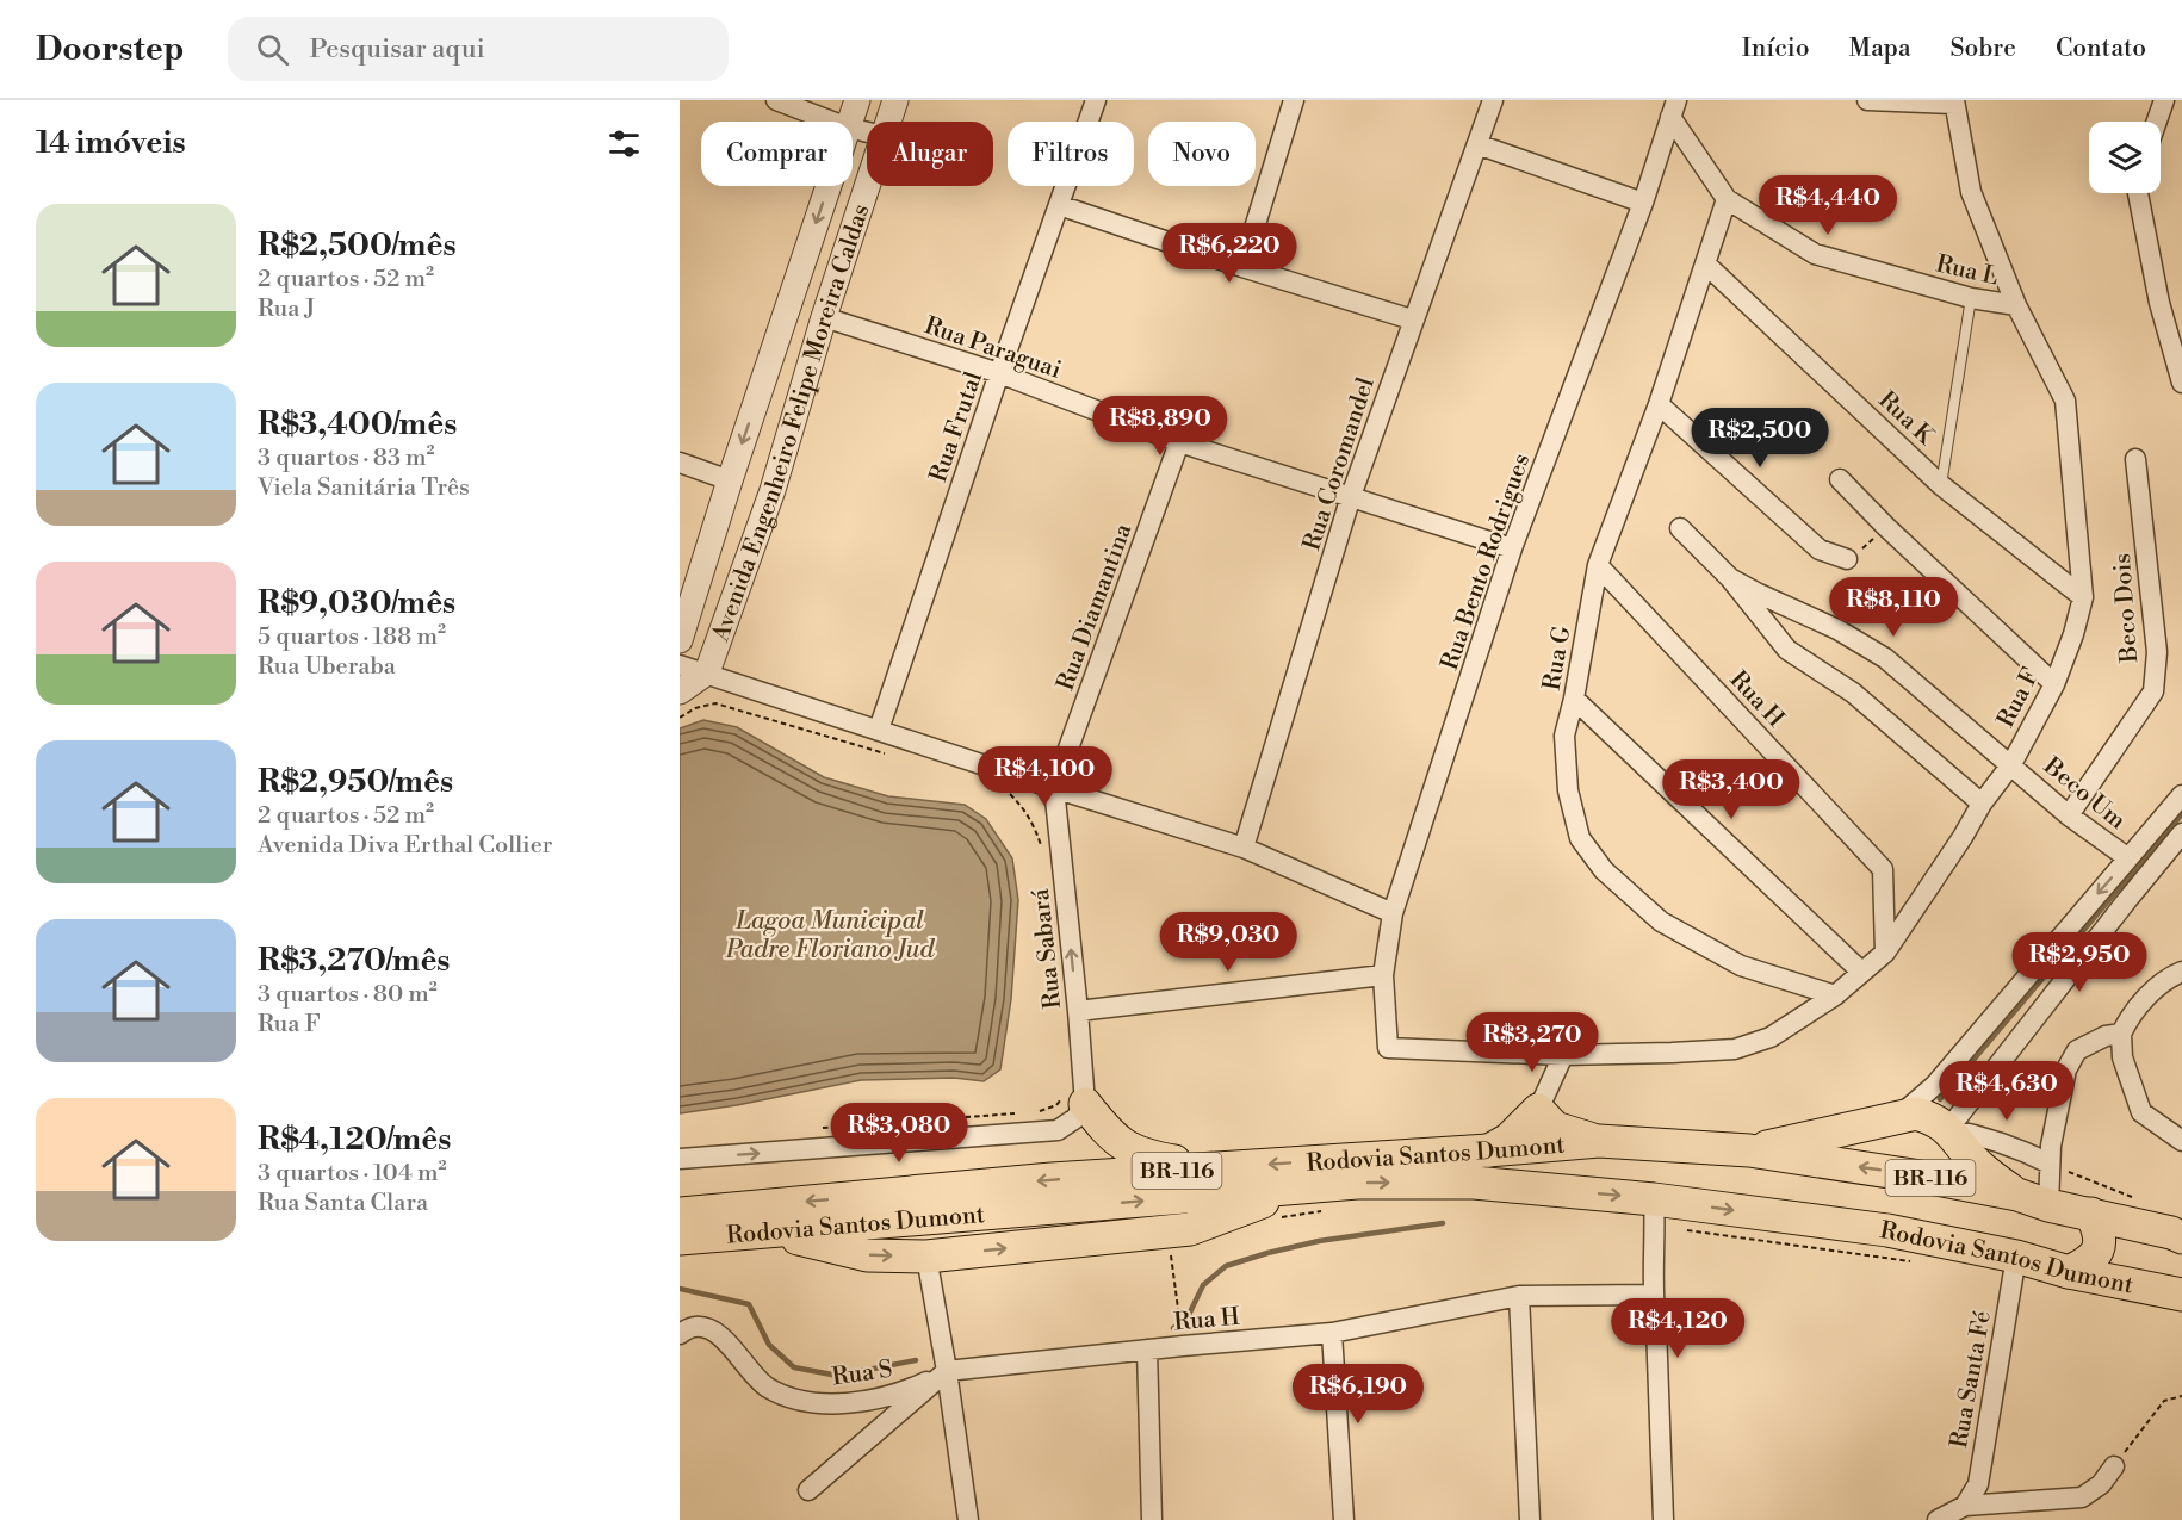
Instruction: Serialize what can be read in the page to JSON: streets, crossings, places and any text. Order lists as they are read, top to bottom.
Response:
{
  "streets": {
    "highway": ["Rodovia Santos Dumont", "BR-116"],
    "street": [
      "Rua L",
      "Rua Paraguai",
      "Rua K",
      "Avenida Engenheiro Felipe Moreira Caldas",
      "Rua Frutal",
      "Rua Coromandel",
      "Rua Bento Rodrigues",
      "Rua Diamantina",
      "Beco Dois",
      "Rua G",
      "Rua F",
      "Rua H",
      "Beco Um",
      "Rua Sabará",
      "Rua S",
      "Rua Santa Fé"
    ]
  },
  "crossings": [
    ["Rua L", "Rua Bento Rodrigues"],
    ["Rua L", "Rua G"],
    ["Rua L", "Rua F"],
    ["Rua Paraguai", "Avenida Engenheiro Felipe Moreira Caldas"],
    ["Rua Paraguai", "Rua Frutal"],
    ["Rua Paraguai", "Rua Coromandel"],
    ["Rua Paraguai", "Rua Bento Rodrigues"],
    ["Rua Paraguai", "Rua Diamantina"],
    ["Rua K", "Rua G"],
    ["Rua K", "Rua F"],
    ["Rua Bento Rodrigues", "Rua F"],
    ["Rua Diamantina", "Rua Sabará"],
    ["Beco Dois", "Beco Um"],
    ["Rua G", "Rua F"],
    ["Rua G", "Rua H"],
    ["Rua F", "Rua H"],
    ["Rua F", "Beco Um"],
    ["Rua H", "Rua S"],
    ["Rodovia Santos Dumont", "Rua Santa Fé"]
  ],
  "one_way": ["Rua Sabará"],
  "water": ["Lagoa Municipal Padre Floriano Jud"],
  "page": {
    "header": "Doorstep",
    "search": "Pesquisar aqui",
    "nav": [
      "Início",
      "Mapa",
      "Sobre",
      "Contato"
    ],
    "heading": "14 imóveis",
    "chip": [
      "Comprar",
      "Alugar",
      "Filtros",
      "Novo"
    ],
    "price": [
      "R$4,440",
      "R$6,220",
      "R$8,890",
      "R$2,500",
      "R$8,110",
      "R$4,100",
      "R$3,400",
      "R$9,030",
      "R$2,950",
      "R$3,270",
      "R$4,630",
      "R$3,080",
      "R$4,120",
      "R$6,190"
    ],
    "list": [
      {
        "name": "R$2,500/mês",
        "note": "2 quartos · 52 m² · Rua J"
      },
      {
        "name": "R$3,400/mês",
        "note": "3 quartos · 83 m² · Viela Sanitária Três"
      },
      {
        "name": "R$9,030/mês",
        "note": "5 quartos · 188 m² · Rua Uberaba"
      },
      {
        "name": "R$2,950/mês",
        "note": "2 quartos · 52 m² · Avenida Diva Erthal Collier"
      },
      {
        "name": "R$3,270/mês",
        "note": "3 quartos · 80 m² · Rua F"
      },
      {
        "name": "R$4,120/mês",
        "note": "3 quartos · 104 m² · Rua Santa Clara"
      }
    ]
  }
}
